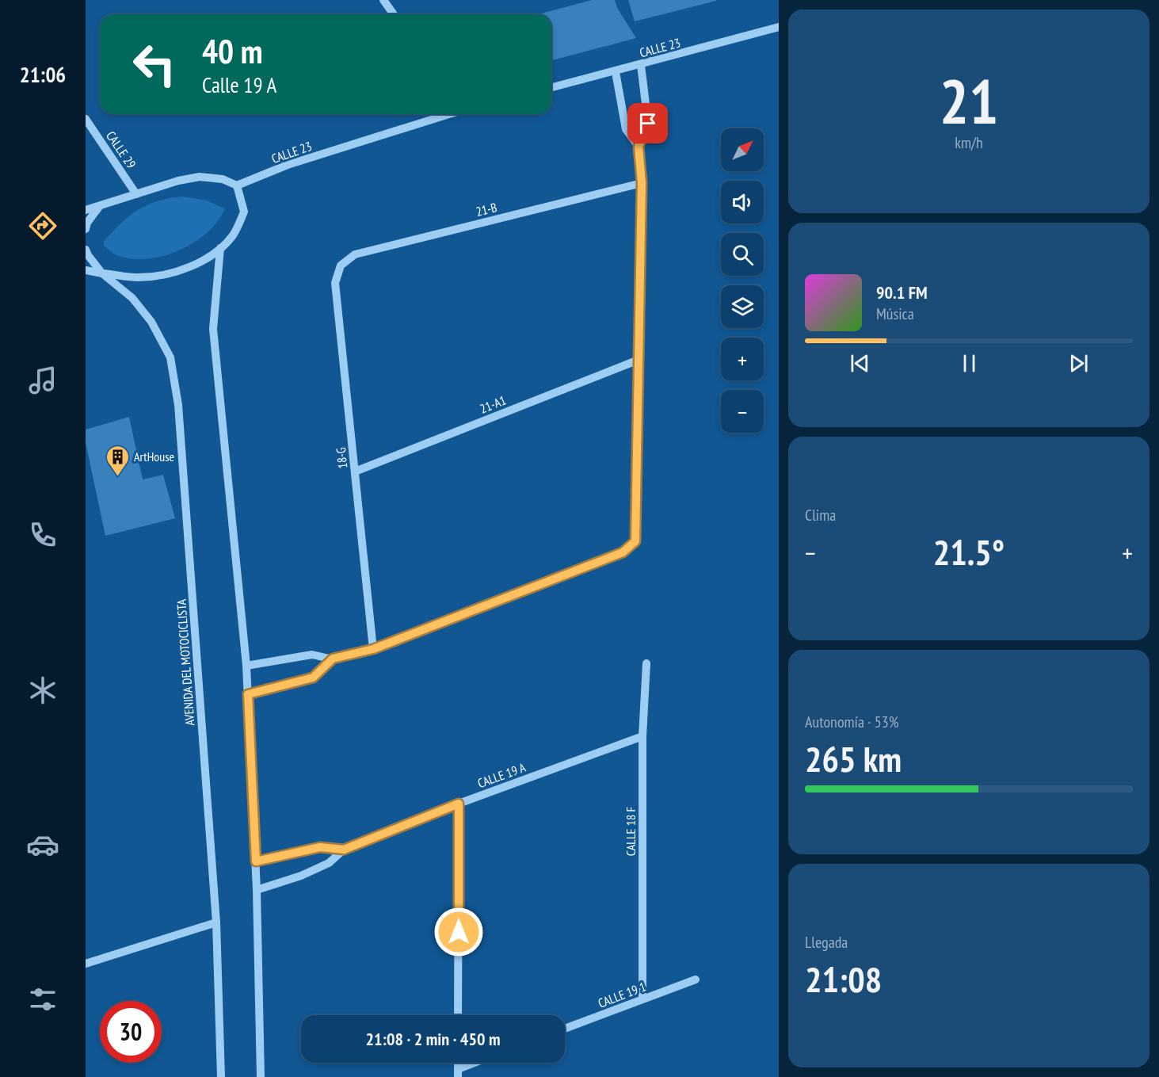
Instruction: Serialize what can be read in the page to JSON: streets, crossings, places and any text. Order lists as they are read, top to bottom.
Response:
{
  "streets": {
    "street": [
      "CALLE 23",
      "CALLE 29",
      "21-B",
      "21-A1",
      "18-G",
      "AVENIDA DEL MOTOCICLISTA",
      "CALLE 19 A",
      "CALLE 18 F",
      "CALLE 19 1"
    ]
  },
  "crossings": [
    ["21-B", "18-G"],
    ["21-A1", "18-G"],
    ["CALLE 19 A", "CALLE 18 F"],
    ["CALLE 18 F", "CALLE 19 1"]
  ],
  "places": {
    "building": ["ArtHouse"]
  },
  "north": "top right",
  "page": {
    "tabs": "21:06",
    "tile": [
      ["21", "km/h"],
      "Clima",
      ["Autonomía · 53%", "265 km"],
      ["Llegada", "21:08"]
    ],
    "turn": ["40 m", "Calle 19 A"],
    "map_buttons": ["+", "−"],
    "song": ["90.1 FM", "Música"],
    "heat": ["−", "21.5°", "+"],
    "limit": "30",
    "trip": "21:08 · 2 min · 450 m"
  }
}
